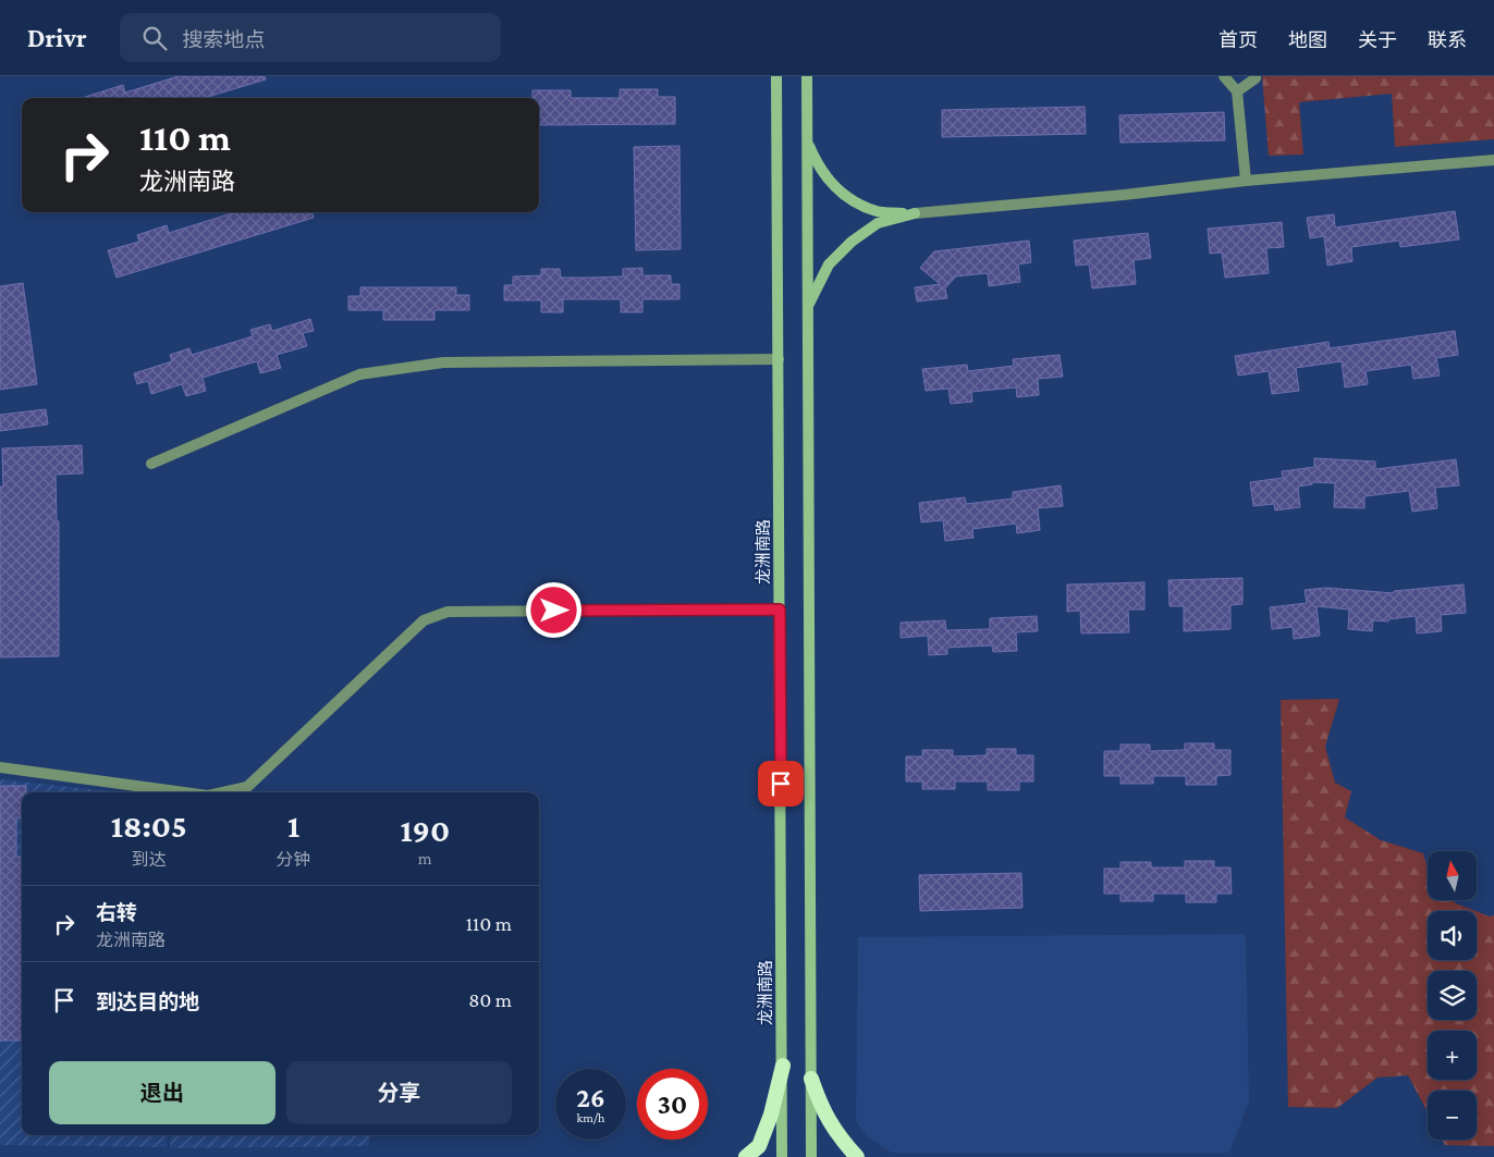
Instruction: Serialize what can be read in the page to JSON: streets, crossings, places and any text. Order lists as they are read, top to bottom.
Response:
{
  "streets": {
    "main road": ["龙洲南路"]
  },
  "north": "top",
  "page": {
    "header": "Drivr",
    "search": "搜索地点",
    "nav": [
      "首页",
      "地图",
      "关于",
      "联系"
    ],
    "turn": ["110 m", "龙洲南路"],
    "eta": [
      "18:05",
      "到达",
      "1",
      "分钟",
      "190",
      "m"
    ],
    "map_buttons": ["+", "−"],
    "list": [
      {
        "name": "右转",
        "note": "龙洲南路",
        "value": "110 m"
      },
      {
        "name": "到达目的地",
        "value": "80 m"
      }
    ],
    "buttons": ["退出", "分享"],
    "speed": "26 km/h",
    "limit": "30"
  }
}
